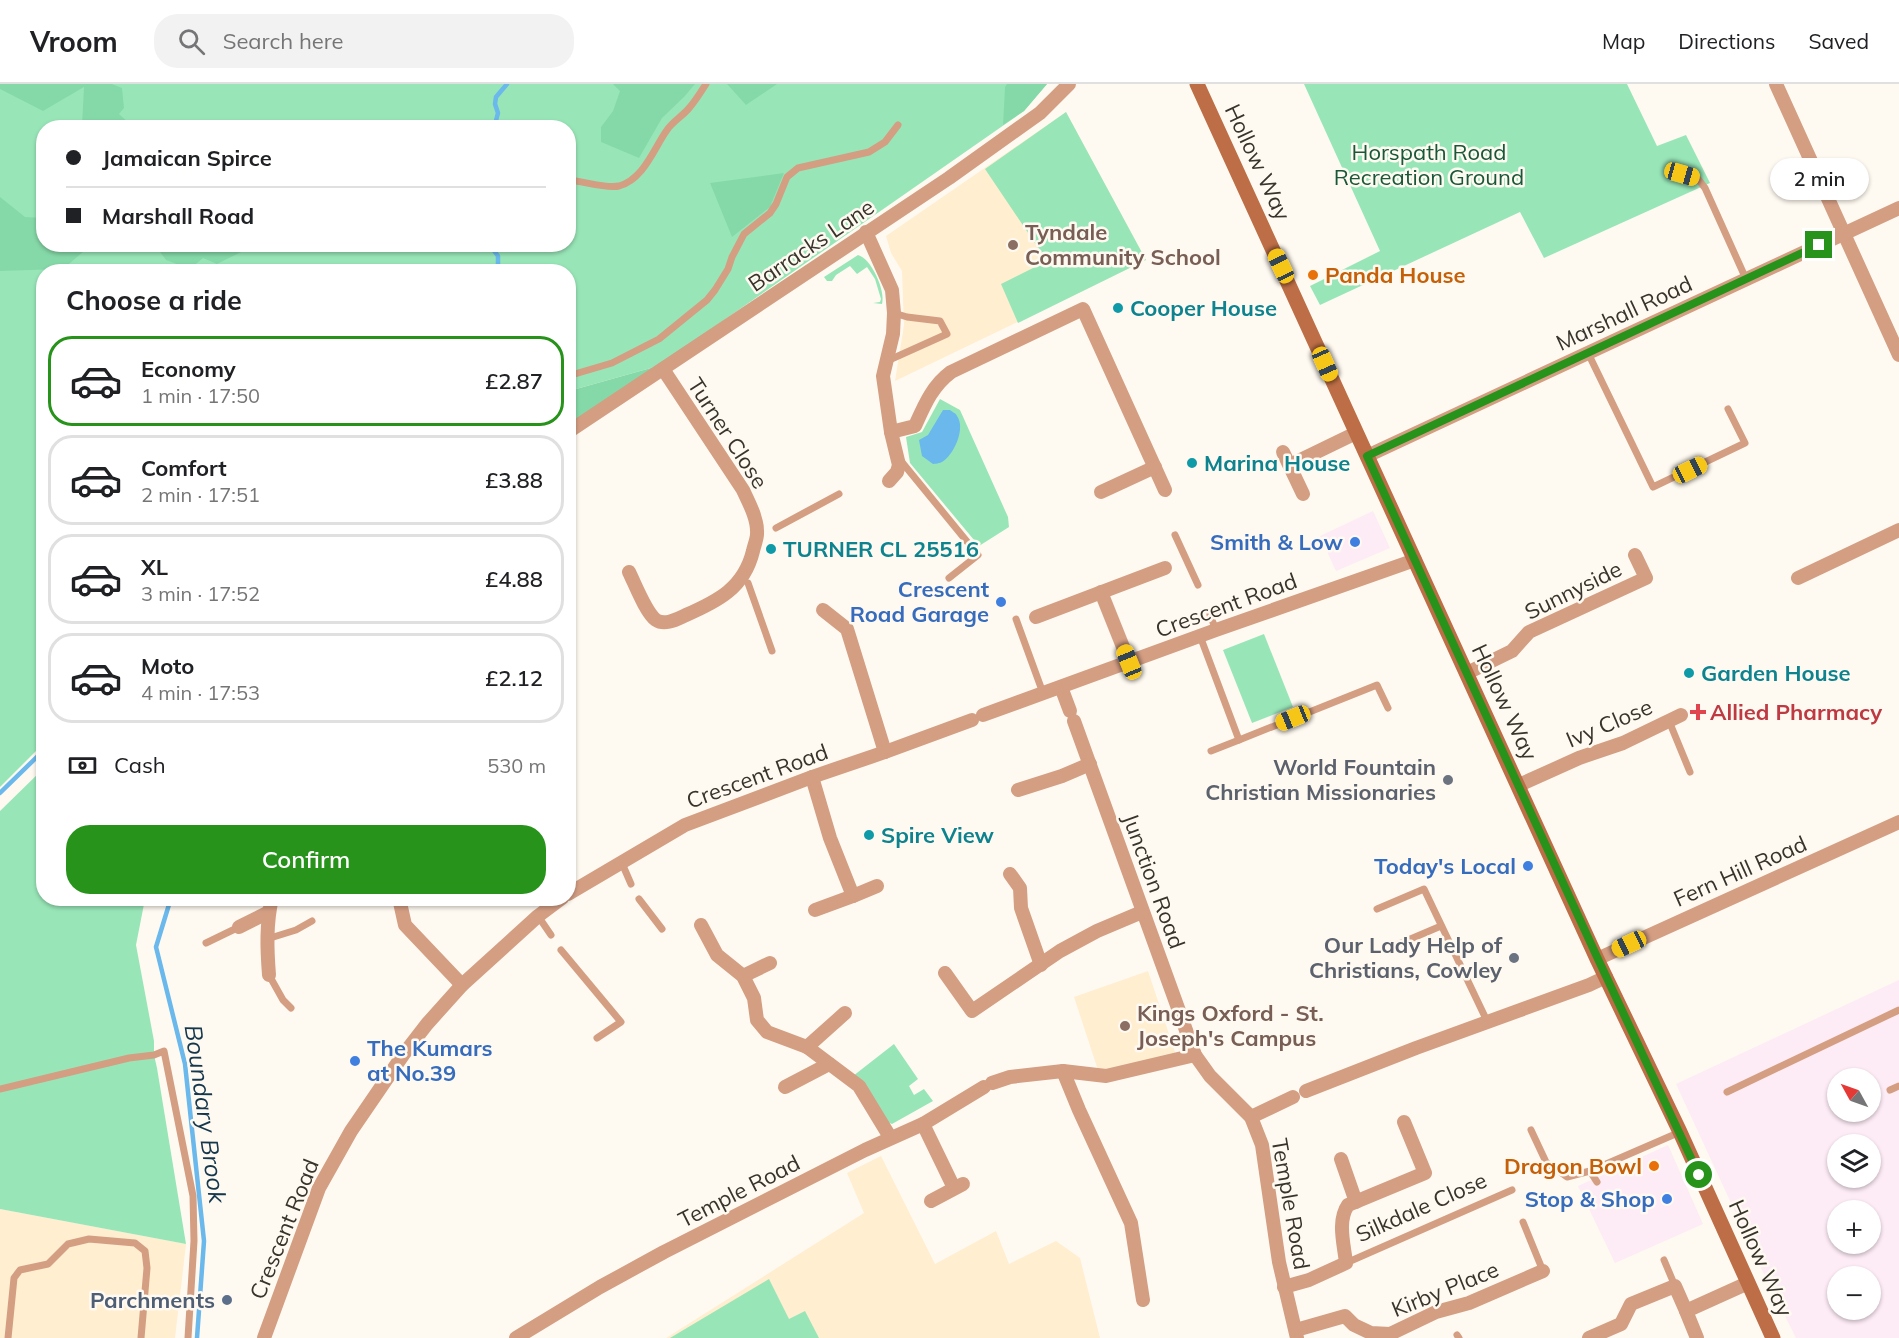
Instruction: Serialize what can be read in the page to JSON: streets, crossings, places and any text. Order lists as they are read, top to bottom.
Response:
{
  "streets": {
    "main road": ["Hollow Way"],
    "street": [
      "Barracks Lane",
      "Marshall Road",
      "Turner Close",
      "Sunnyside",
      "Crescent Road",
      "Ivy Close",
      "Fern Hill Road",
      "Junction Road",
      "Temple Road",
      "Silkdale Close",
      "Kirby Place"
    ]
  },
  "crossings": [
    ["Hollow Way", "Marshall Road"],
    ["Hollow Way", "Sunnyside"],
    ["Hollow Way", "Crescent Road"],
    ["Hollow Way", "Ivy Close"],
    ["Hollow Way", "Fern Hill Road"],
    ["Barracks Lane", "Turner Close"],
    ["Crescent Road", "Junction Road"],
    ["Junction Road", "Temple Road"],
    ["Temple Road", "Silkdale Close"],
    ["Temple Road", "Kirby Place"]
  ],
  "water": ["Boundary Brook"],
  "parks": ["Horspath Road Recreation Ground"],
  "places": {
    "other": [
      "Tyndale Community School",
      "Panda House",
      "Cooper House",
      "Marina House",
      "Smith & Low",
      "TURNER CL 25516",
      "Crescent Road Garage",
      "Garden House",
      "World Fountain Christian Missionaries",
      "Spire View",
      "Today's Local",
      "Our Lady Help of Christians, Cowley",
      "Kings Oxford - St. Joseph's Campus",
      "The Kumars at No.39",
      "Dragon Bowl",
      "Stop & Shop",
      "Parchments"
    ],
    "health": ["Allied Pharmacy"]
  },
  "north": "top left",
  "page": {
    "header": "Vroom",
    "search": "Search here",
    "nav": ["Map", "Directions", "Saved"],
    "banner": ["Jamaican Spirce", "Marshall Road"],
    "bubble": "2 min",
    "heading": "Choose a ride",
    "list": [
      {
        "name": "Economy",
        "note": "1 min · 17:50",
        "value": "£2.87"
      },
      {
        "name": "Comfort",
        "note": "2 min · 17:51",
        "value": "£3.88"
      },
      {
        "name": "XL",
        "note": "3 min · 17:52",
        "value": "£4.88"
      },
      {
        "name": "Moto",
        "note": "4 min · 17:53",
        "value": "£2.12"
      }
    ],
    "pay": ["Cash", "530 m"],
    "buttons": "Confirm",
    "map_buttons": ["+", "−"]
  }
}
